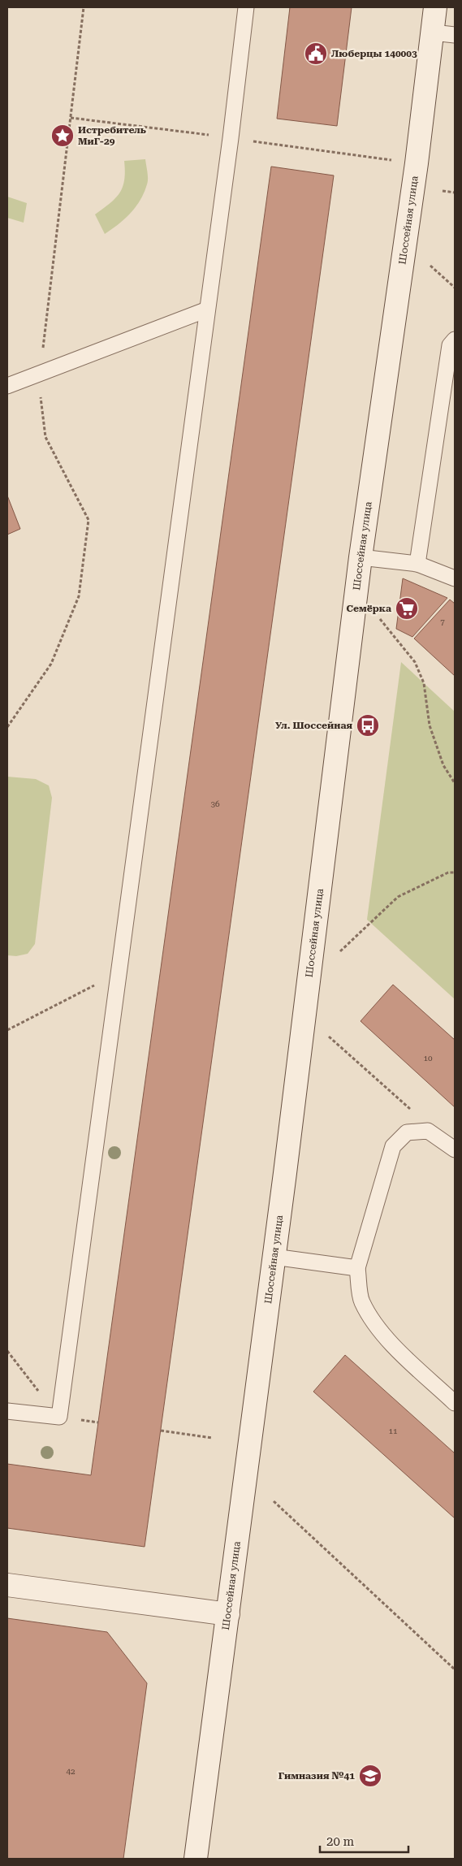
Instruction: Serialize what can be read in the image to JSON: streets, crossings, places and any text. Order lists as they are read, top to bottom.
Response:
{
  "streets": {
    "street": ["Шоссейная улица"]
  },
  "places": {
    "public building": ["Люберцы 140003"],
    "place": ["Истребитель МиГ-29"],
    "supermarket": ["Семёрка"],
    "bus stop": ["Ул. Шоссейная"],
    "school or university": ["Гимназия №41"]
  },
  "house_numbers": [
    "7",
    "36",
    "10",
    "11",
    "42"
  ],
  "scale_bar": "20 m"
}
